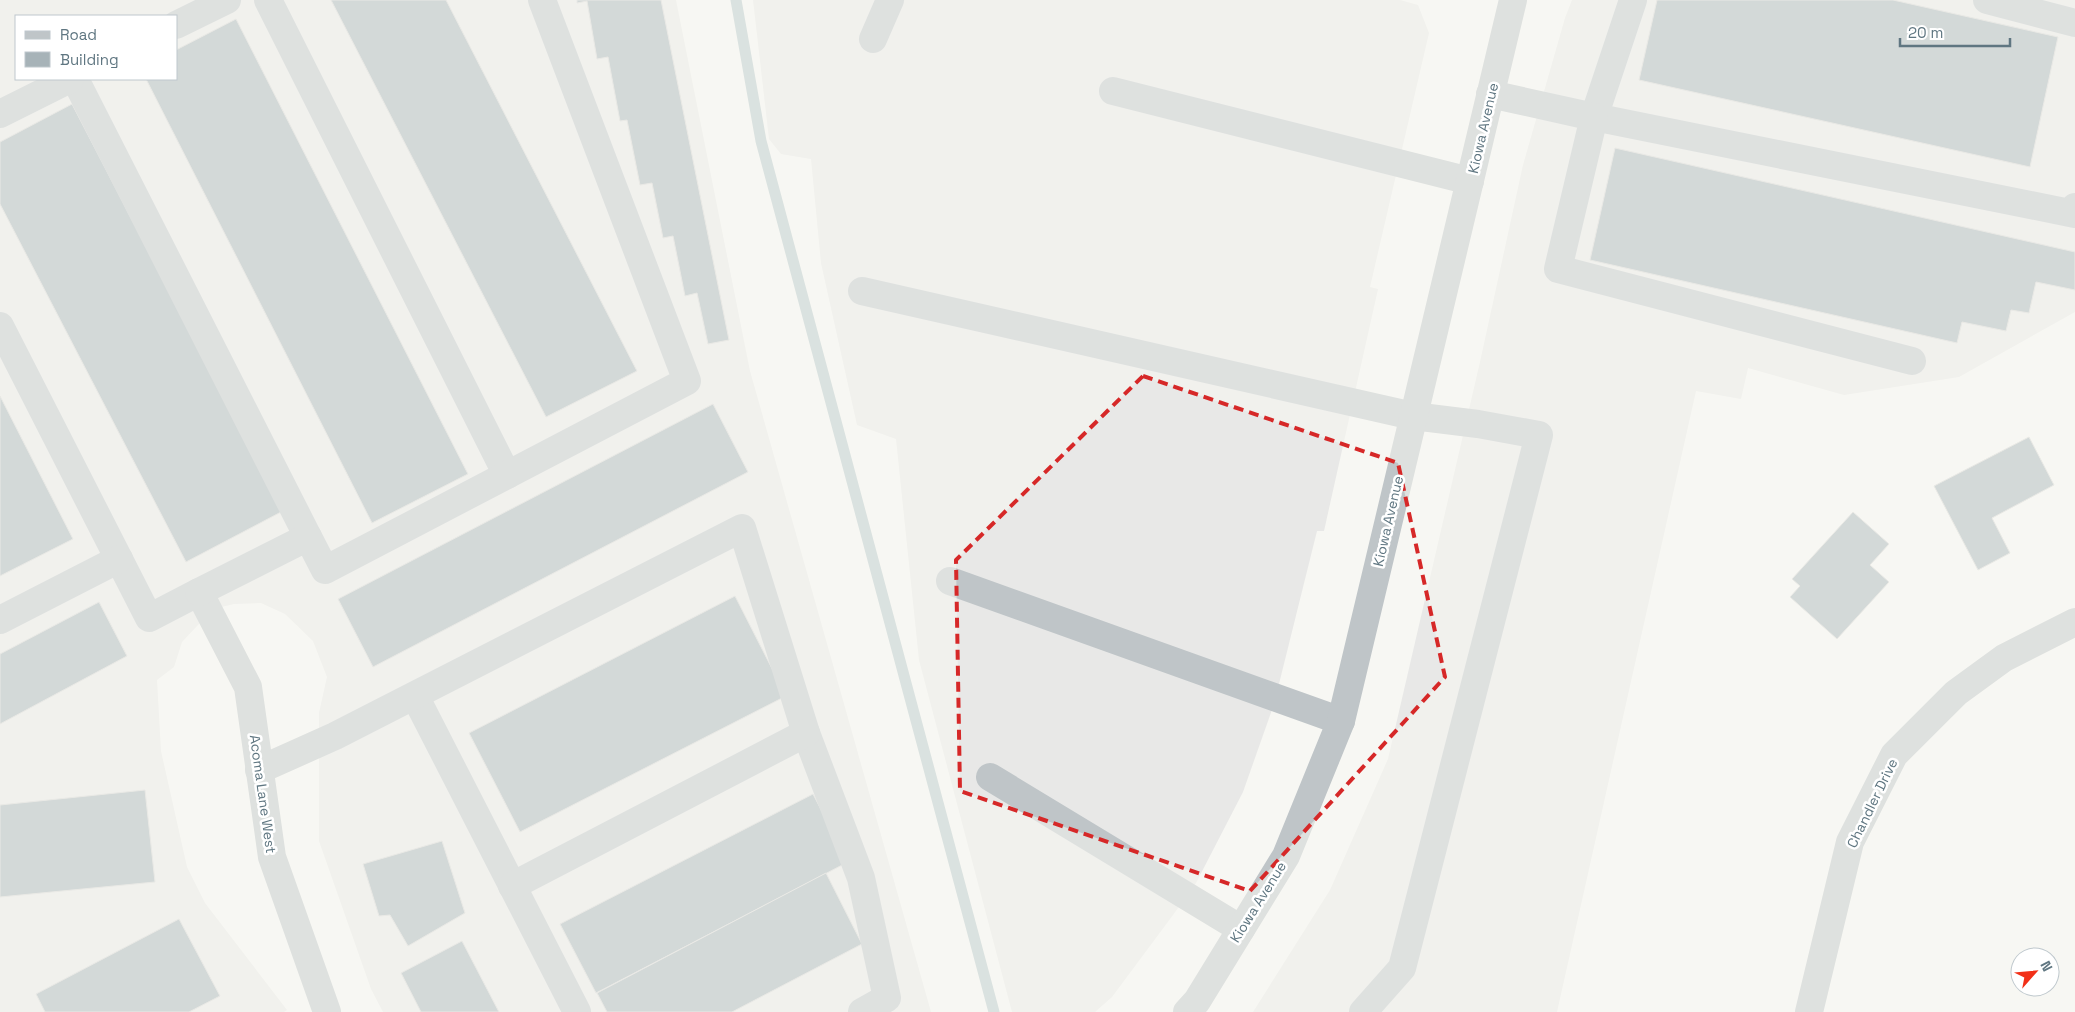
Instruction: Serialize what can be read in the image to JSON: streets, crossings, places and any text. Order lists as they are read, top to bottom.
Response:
{
  "streets": {
    "street": ["Kiowa Avenue", "Acoma Lane West", "Chandler Drive"]
  },
  "legend": ["Road", "Building"],
  "scale_bar": "20 m",
  "north": "top right"
}
